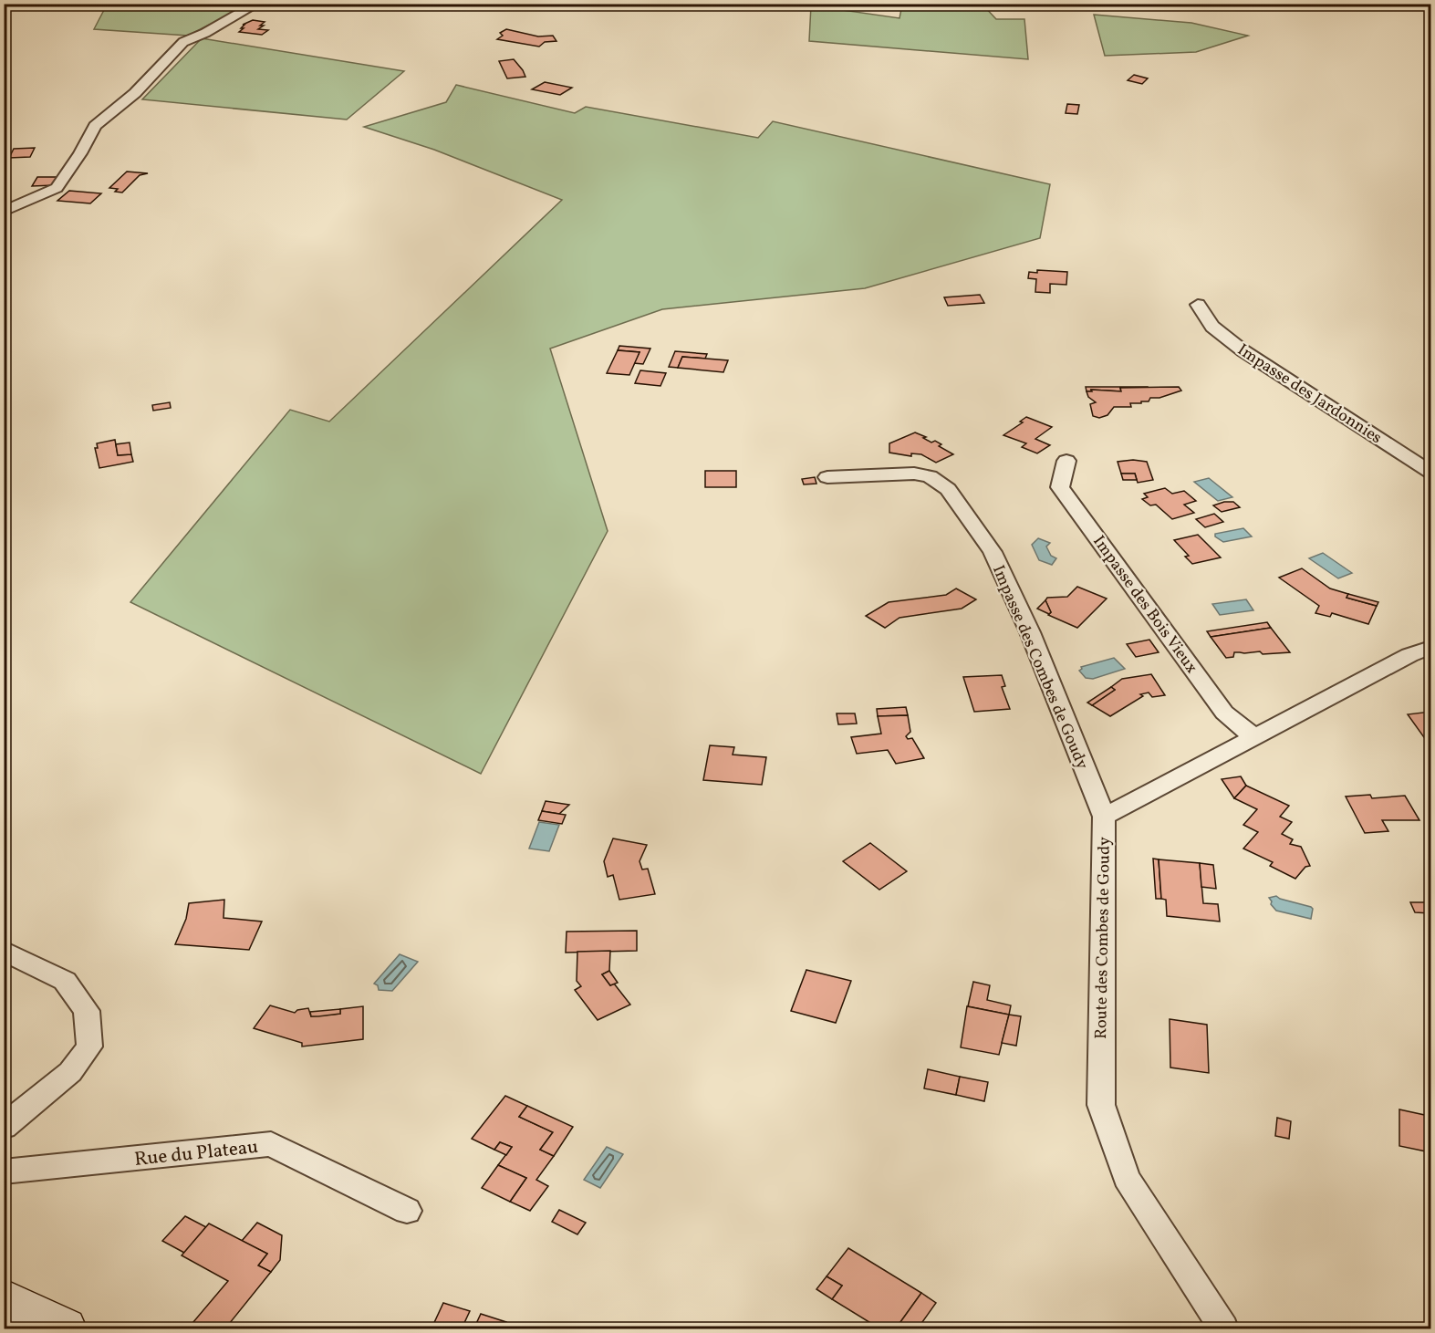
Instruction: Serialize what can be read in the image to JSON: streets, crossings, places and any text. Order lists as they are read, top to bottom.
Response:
{
  "streets": {
    "street": [
      "Impasse des Jardonnies",
      "Impasse des Bois Vieux",
      "Impasse des Combes de Goudy",
      "Route des Combes de Goudy",
      "Rue du Plateau"
    ]
  },
  "crossings": [
    ["Impasse des Bois Vieux", "Route des Combes de Goudy"],
    ["Impasse des Combes de Goudy", "Route des Combes de Goudy"]
  ]
}
